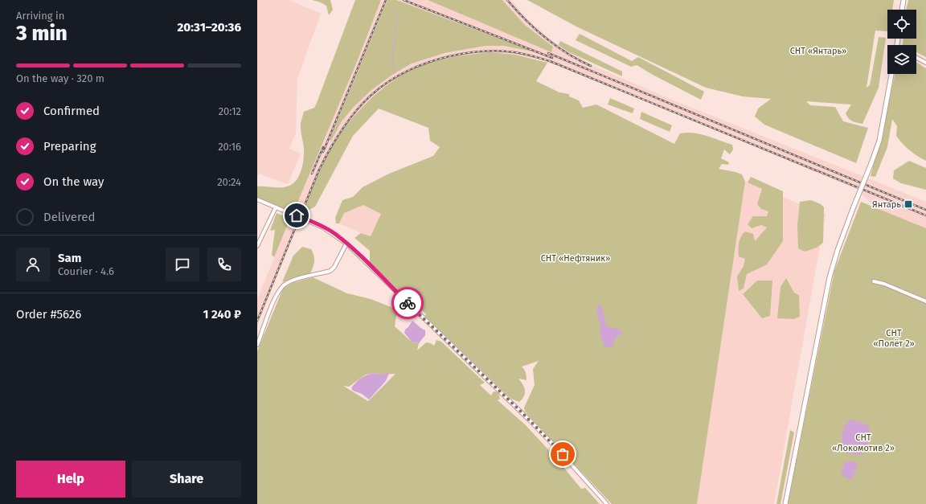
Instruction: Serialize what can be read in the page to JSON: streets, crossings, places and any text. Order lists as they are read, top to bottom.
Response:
{
  "parks": [
    "СНТ «Янтарь»",
    "СНТ «Нефтяник»",
    "СНТ «Полёт 2»",
    "СНТ «Локомотив 2»"
  ],
  "places": {
    "transit": ["Янтарь"]
  },
  "page": {
    "heading": ["3 min", "Arriving in", "20:31–20:36"],
    "panel": [
      "Sam",
      "Courier · 4.6",
      "Order #5626",
      "1 240 ₽"
    ],
    "bar": "On the way · 320 m",
    "list": [
      ["Confirmed", "20:12"],
      ["Preparing", "20:16"],
      ["On the way", "20:24"],
      "Delivered"
    ],
    "buttons": ["Help", "Share"]
  }
}
